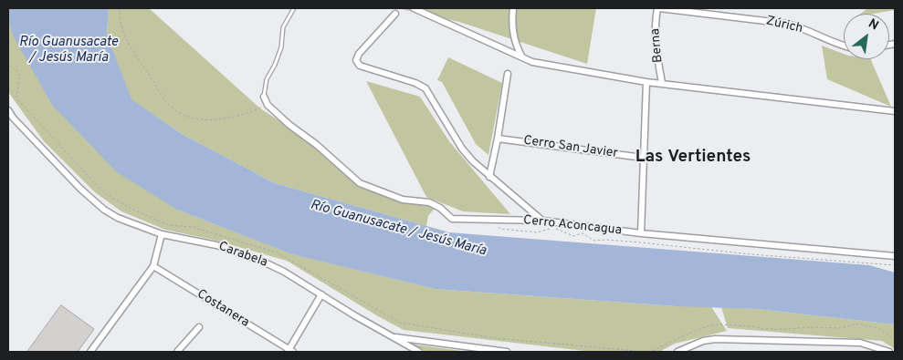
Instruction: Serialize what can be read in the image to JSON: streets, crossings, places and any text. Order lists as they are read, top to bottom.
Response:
{
  "streets": {
    "street": [
      "Zúrich",
      "Berna",
      "Cerro San Javier",
      "Cerro Aconcagua",
      "Carabela",
      "Costanera"
    ]
  },
  "crossings": [
    ["Zúrich", "Berna"]
  ],
  "districts": ["Las Vertientes"],
  "water": ["Río Guanusacate / Jesús María"],
  "north": "top right"
}
